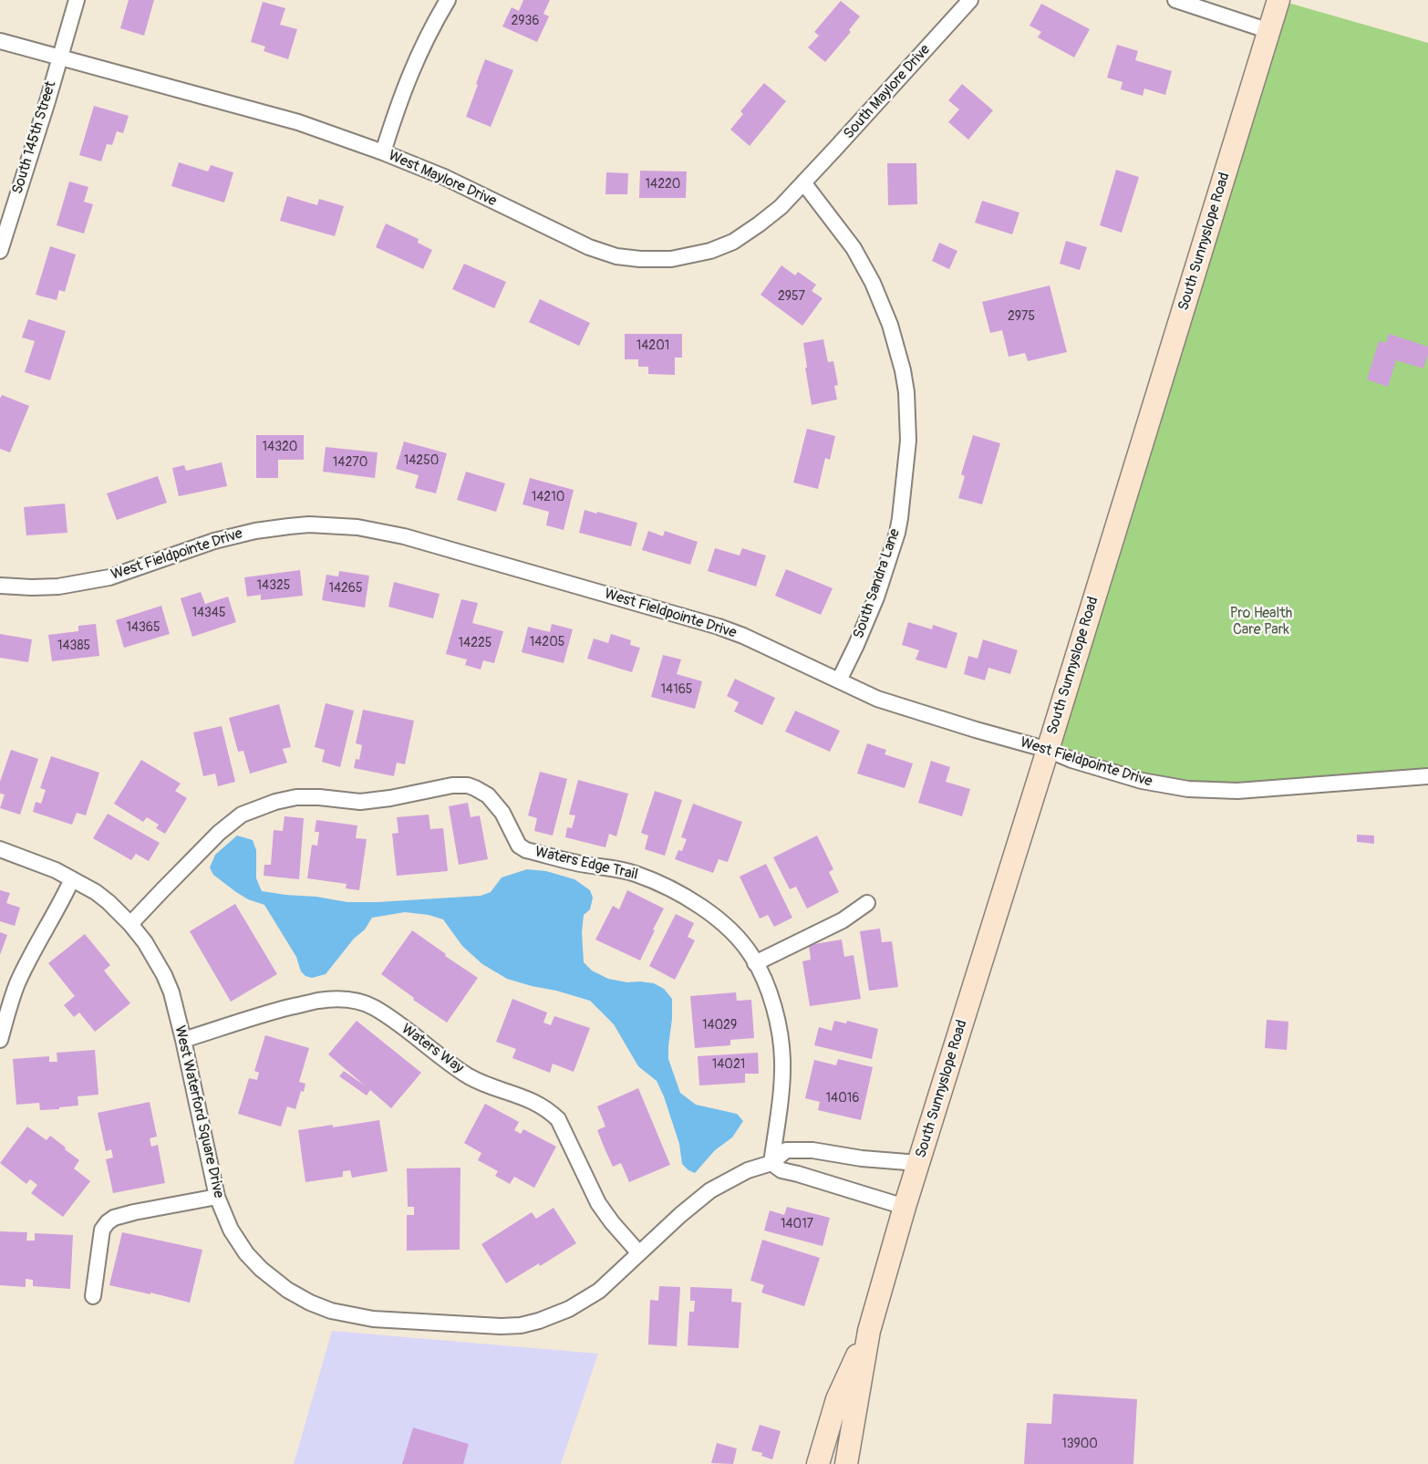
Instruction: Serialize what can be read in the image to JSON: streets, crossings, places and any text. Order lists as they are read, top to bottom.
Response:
{
  "streets": {
    "street": [
      "South Maylore Drive",
      "South 145th Street",
      "West Maylore Drive",
      "South Sunnyslope Road",
      "West Fieldpointe Drive",
      "South Sandra Lane",
      "Waters Edge Trail",
      "Waters Way",
      "West Waterford Square Drive"
    ]
  },
  "crossings": [
    ["South Maylore Drive", "West Maylore Drive"],
    ["South Maylore Drive", "South Sandra Lane"],
    ["South 145th Street", "West Maylore Drive"],
    ["West Maylore Drive", "South Sandra Lane"],
    ["South Sunnyslope Road", "West Fieldpointe Drive"],
    ["South Sunnyslope Road", "West Waterford Square Drive"],
    ["West Fieldpointe Drive", "South Sandra Lane"],
    ["Waters Edge Trail", "West Waterford Square Drive"],
    ["Waters Way", "West Waterford Square Drive"]
  ],
  "parks": ["Pro Health Care Park"],
  "house_numbers": [
    "2936",
    "14220",
    "2957",
    "2975",
    "14201",
    "14320",
    "14250",
    "14270",
    "14210",
    "14325",
    "14265",
    "14345",
    "14365",
    "14205",
    "14225",
    "14385",
    "14165",
    "14029",
    "14021",
    "14016",
    "14017",
    "13900"
  ]
}
